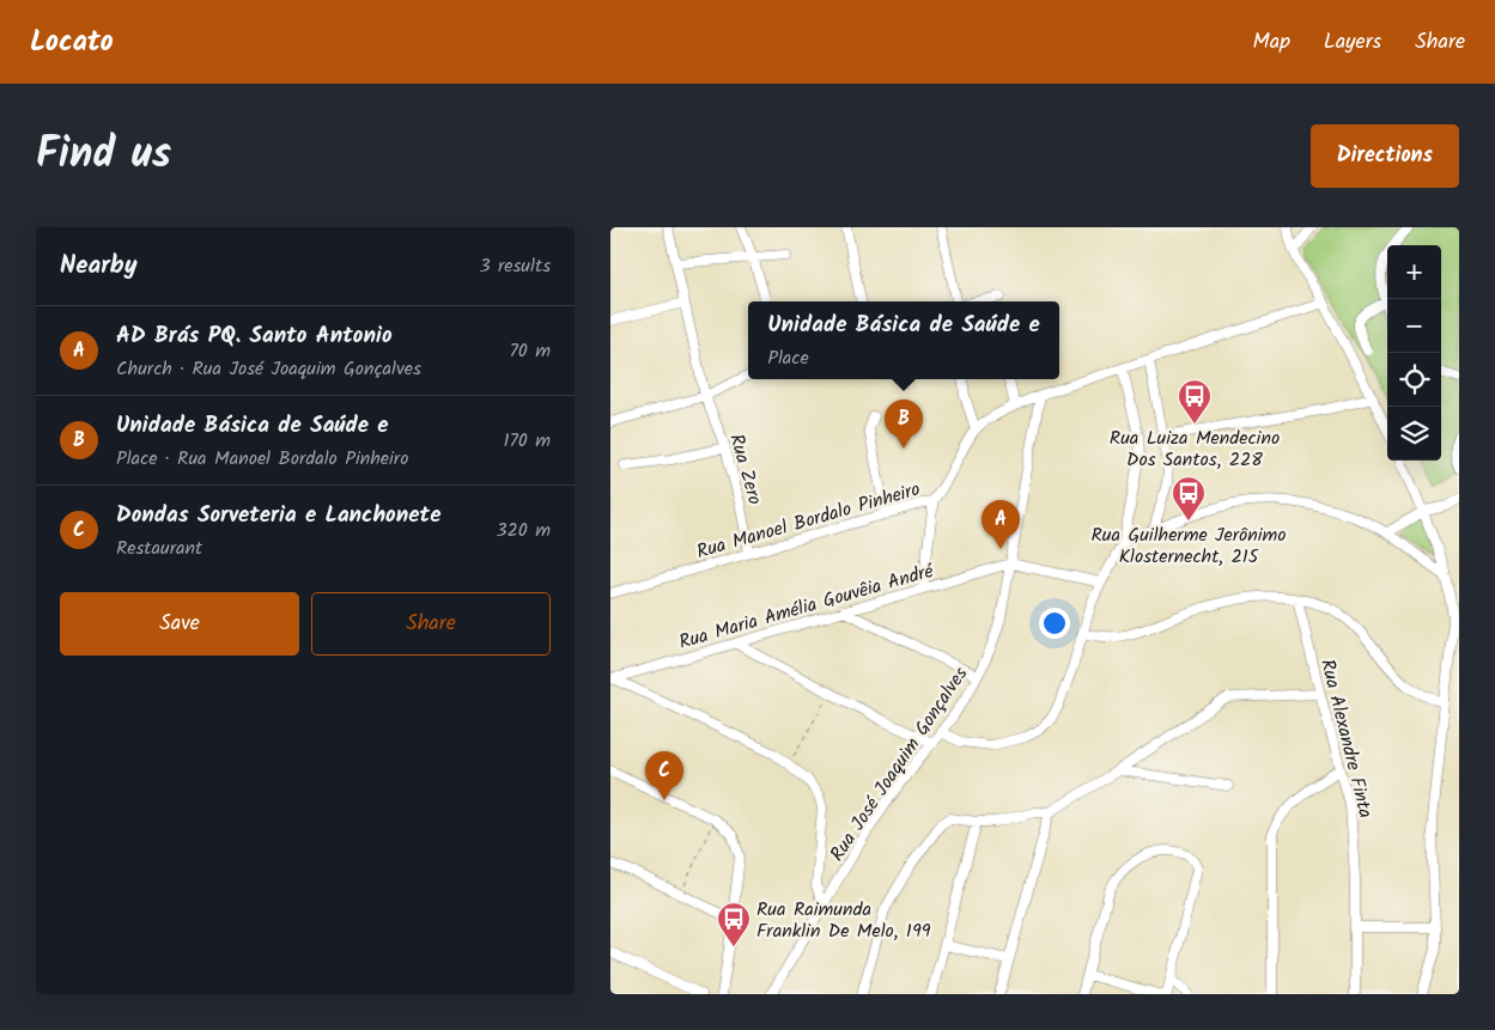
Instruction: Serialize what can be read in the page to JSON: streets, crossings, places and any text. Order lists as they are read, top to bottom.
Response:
{
  "streets": {
    "street": [
      "Rua Zero",
      "Rua Manoel Bordalo Pinheiro",
      "Rua Maria Amélia Gouvêia André",
      "Rua Alexandre Finta",
      "Rua José Joaquim Gonçalves"
    ]
  },
  "crossings": [
    ["Rua Zero", "Rua Manoel Bordalo Pinheiro"],
    ["Rua Maria Amélia Gouvêia André", "Rua José Joaquim Gonçalves"]
  ],
  "places": {
    "bus stop": ["Rua Luiza Mendecino Dos Santos, 228", "Rua Guilherme Jerônimo Klosternecht, 215", "Rua Raimunda Franklin De Melo, 199"]
  },
  "page": {
    "header": "Locato",
    "nav": ["Map", "Layers", "Share"],
    "title": "Find us",
    "buttons": [
      "Directions",
      ["Save", "Share"]
    ],
    "heading": ["Nearby", "3 results"],
    "map_buttons": ["+", "−"],
    "popup": ["Unidade Básica de Saúde e", "Place"],
    "list": [
      {
        "mark": "A",
        "name": "AD Brás PQ. Santo Antonio",
        "note": "Church · Rua José Joaquim Gonçalves",
        "value": "70 m"
      },
      {
        "mark": "B",
        "name": "Unidade Básica de Saúde e",
        "note": "Place · Rua Manoel Bordalo Pinheiro",
        "value": "170 m"
      },
      {
        "mark": "C",
        "name": "Dondas Sorveteria e Lanchonete",
        "note": "Restaurant",
        "value": "320 m"
      }
    ],
    "pins": ["B", "A", "C"]
  }
}
